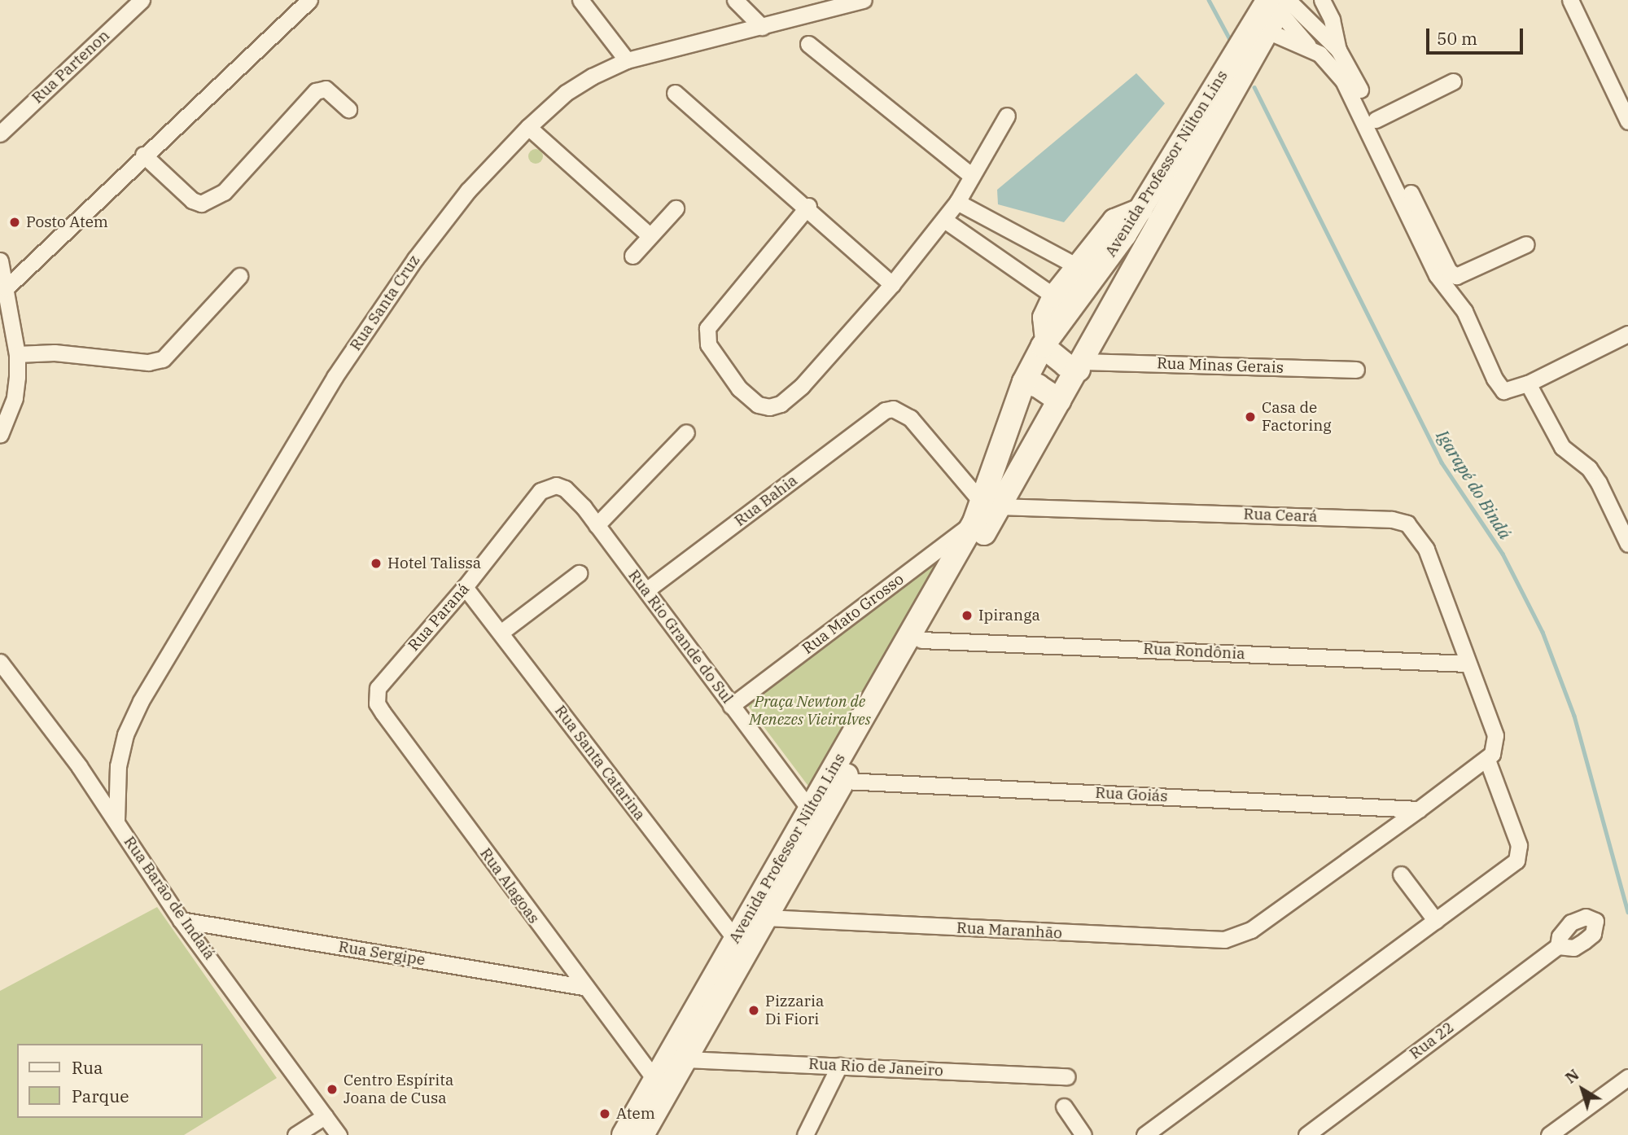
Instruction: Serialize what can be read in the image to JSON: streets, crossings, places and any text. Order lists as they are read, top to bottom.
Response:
{
  "streets": {
    "main road": ["Avenida Professor Nilton Lins"],
    "street": [
      "Rua Partenon",
      "Rua Santa Cruz",
      "Rua Minas Gerais",
      "Rua Bahia",
      "Rua Ceará",
      "Rua Mato Grosso",
      "Rua Paraná",
      "Rua Rio Grande do Sul",
      "Rua Rondônia",
      "Rua Santa Catarina",
      "Rua Goiás",
      "Rua Alagoas",
      "Rua Barão de Indaiá",
      "Rua Maranhão",
      "Rua Sergipe",
      "Rua 22",
      "Rua Rio de Janeiro"
    ]
  },
  "crossings": [
    ["Avenida Professor Nilton Lins", "Rua Minas Gerais"],
    ["Avenida Professor Nilton Lins", "Rua Bahia"],
    ["Avenida Professor Nilton Lins", "Rua Ceará"],
    ["Avenida Professor Nilton Lins", "Rua Mato Grosso"],
    ["Avenida Professor Nilton Lins", "Rua Rio Grande do Sul"],
    ["Avenida Professor Nilton Lins", "Rua Rondônia"],
    ["Avenida Professor Nilton Lins", "Rua Santa Catarina"],
    ["Avenida Professor Nilton Lins", "Rua Goiás"],
    ["Avenida Professor Nilton Lins", "Rua Alagoas"],
    ["Avenida Professor Nilton Lins", "Rua Maranhão"],
    ["Avenida Professor Nilton Lins", "Rua Rio de Janeiro"],
    ["Rua Santa Cruz", "Rua Barão de Indaiá"],
    ["Rua Bahia", "Rua Ceará"],
    ["Rua Bahia", "Rua Mato Grosso"],
    ["Rua Bahia", "Rua Rio Grande do Sul"],
    ["Rua Ceará", "Rua Mato Grosso"],
    ["Rua Ceará", "Rua Rondônia"],
    ["Rua Mato Grosso", "Rua Rio Grande do Sul"],
    ["Rua Paraná", "Rua Rio Grande do Sul"],
    ["Rua Paraná", "Rua Santa Catarina"],
    ["Rua Paraná", "Rua Alagoas"],
    ["Rua Goiás", "Rua Maranhão"],
    ["Rua Alagoas", "Rua Sergipe"],
    ["Rua Barão de Indaiá", "Rua Sergipe"]
  ],
  "water": ["Igarapé do Bindá"],
  "parks": ["Praça Newton de Menezes Vieiralves"],
  "places": [
    "Posto Atem",
    "Casa de Factoring",
    "Hotel Talissa",
    "Ipiranga",
    "Pizzaria Di Fiori",
    "Centro Espírita Joana de Cusa",
    "Atem"
  ],
  "legend": ["Rua", "Parque"],
  "scale_bar": "50 m",
  "north": "top left"
}
